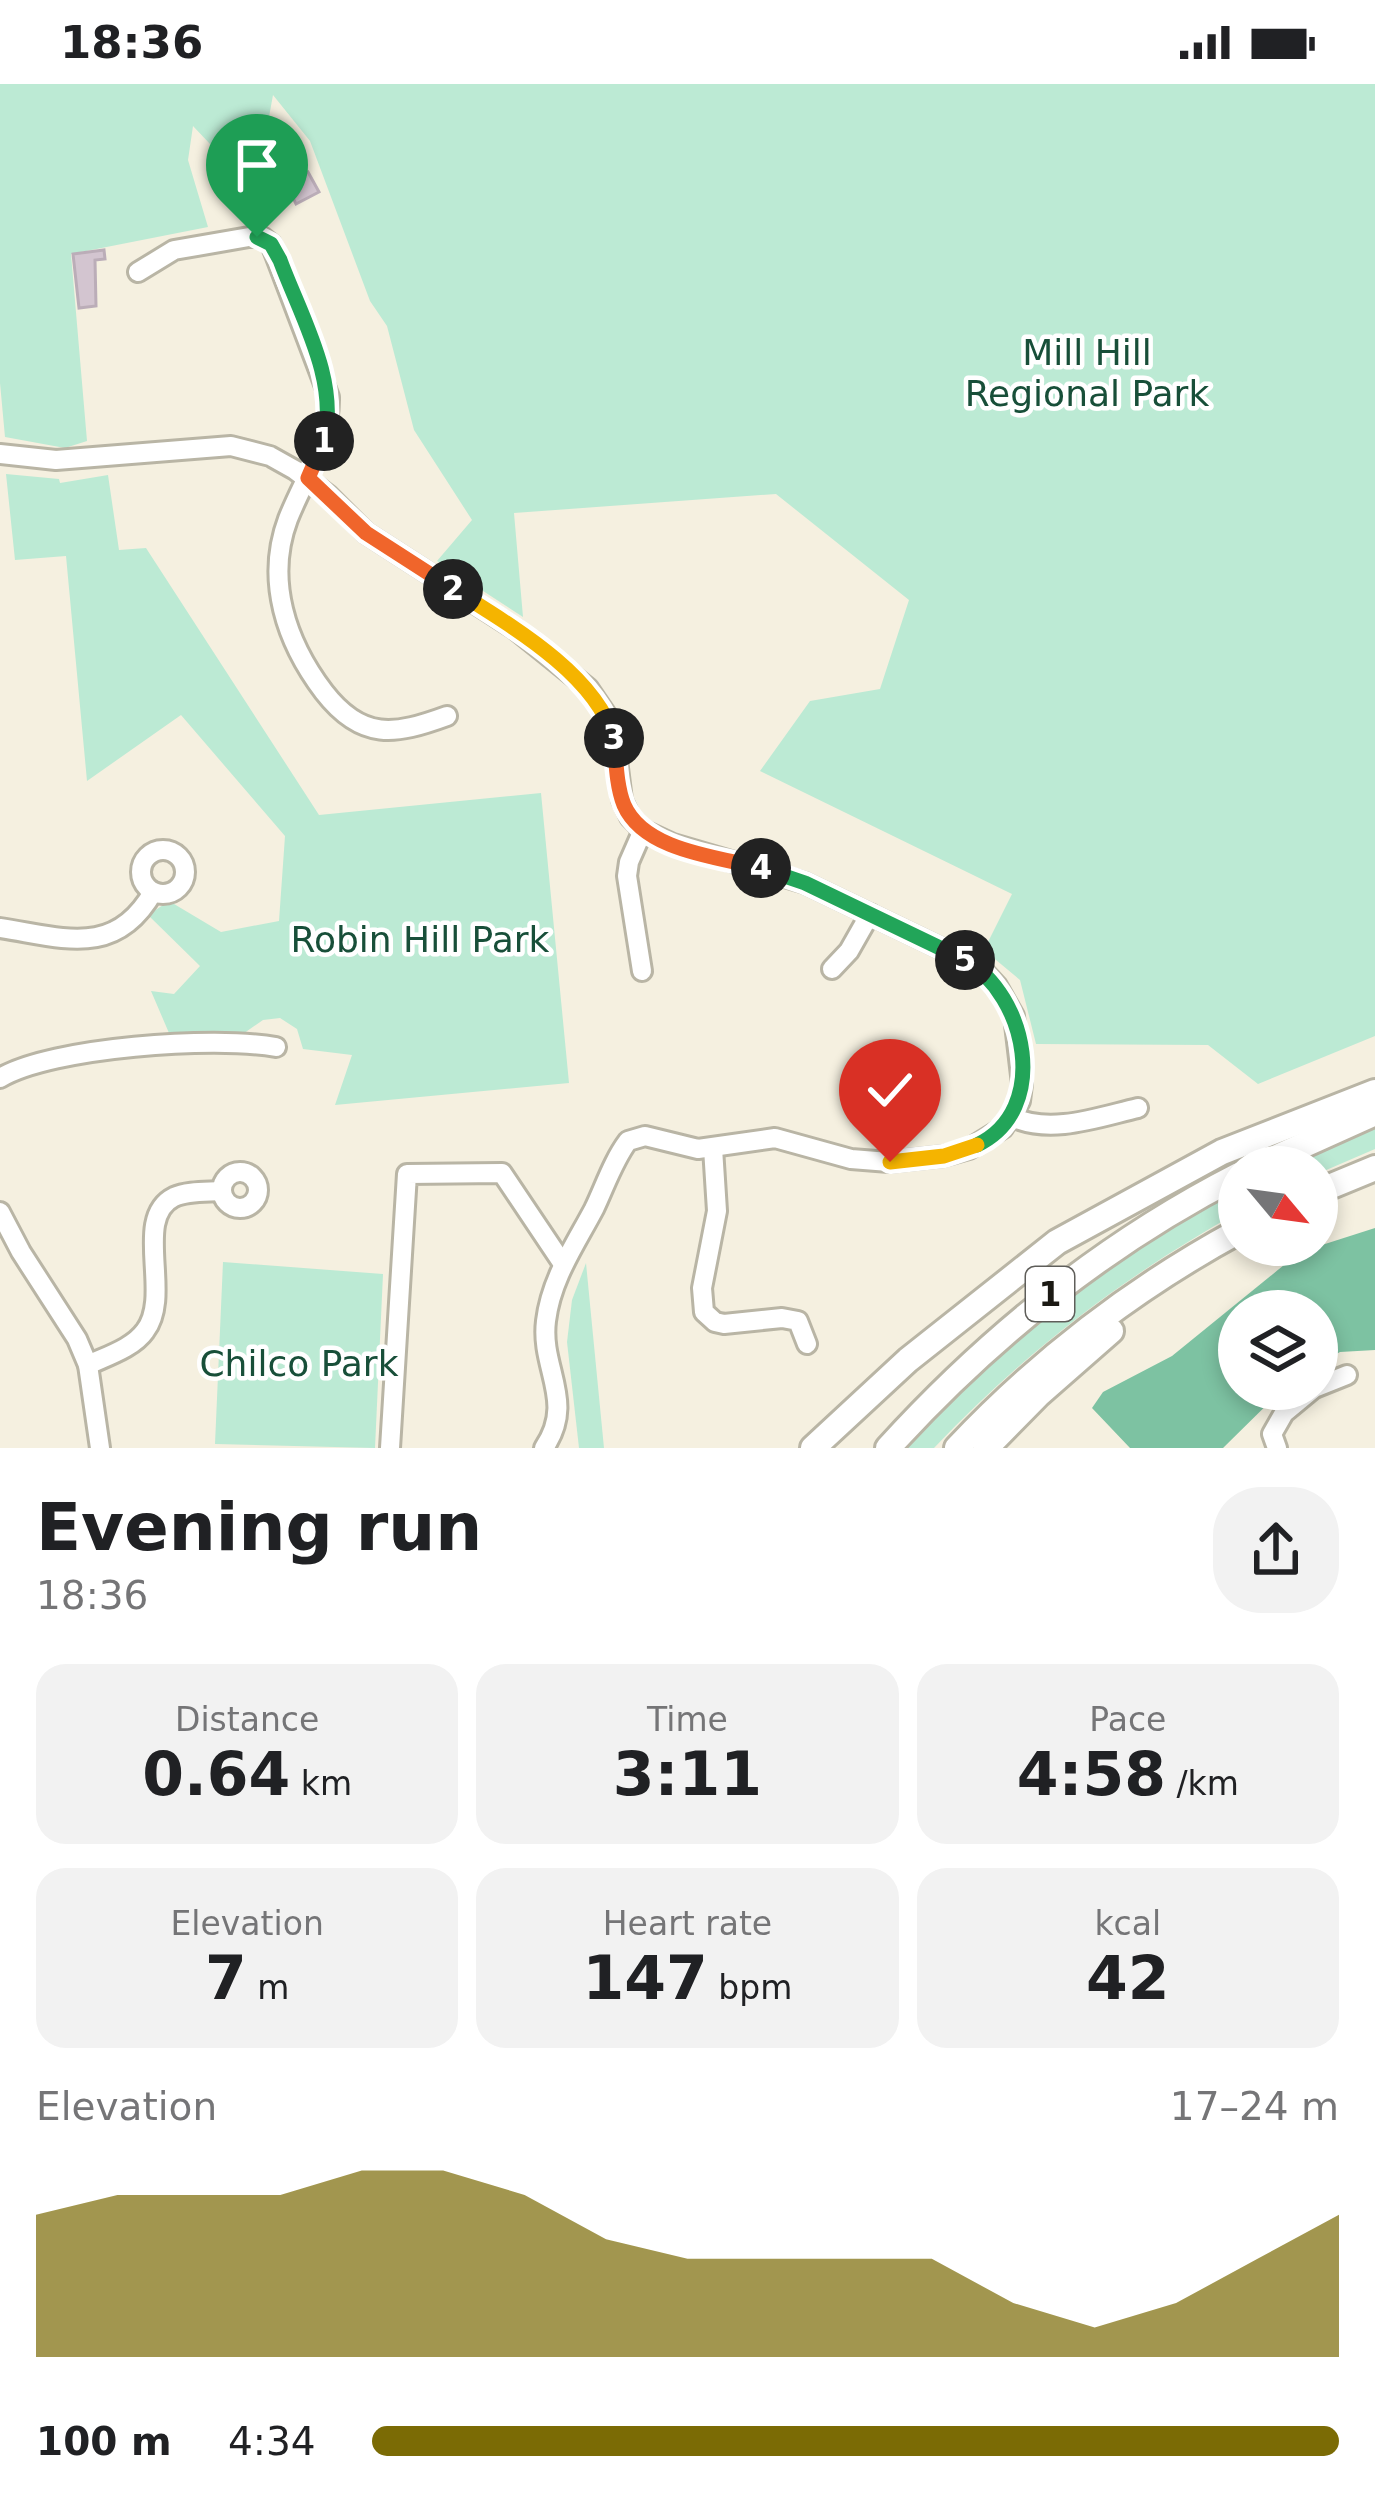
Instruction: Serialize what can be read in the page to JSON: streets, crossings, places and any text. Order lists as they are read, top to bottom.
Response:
{
  "streets": {
    "highway": ["1"]
  },
  "parks": ["Mill Hill Regional Park", "Robin Hill Park", "Chilco Park"],
  "north": "bottom right",
  "page": {
    "status": "18:36",
    "pins": [
      "1",
      "2",
      "3",
      "4",
      "5"
    ],
    "heading": ["Evening run", "18:36"],
    "stats": [
      ["Distance", "0.64 km"],
      ["Time", "3:11"],
      ["Pace", "4:58 /km"],
      ["Elevation", "7 m"],
      ["Heart rate", "147 bpm"],
      ["kcal", "42"]
    ],
    "chart": ["Elevation", "17–24 m"],
    "list": [
      {
        "name": "100 m",
        "note": "4:34"
      }
    ]
  }
}
